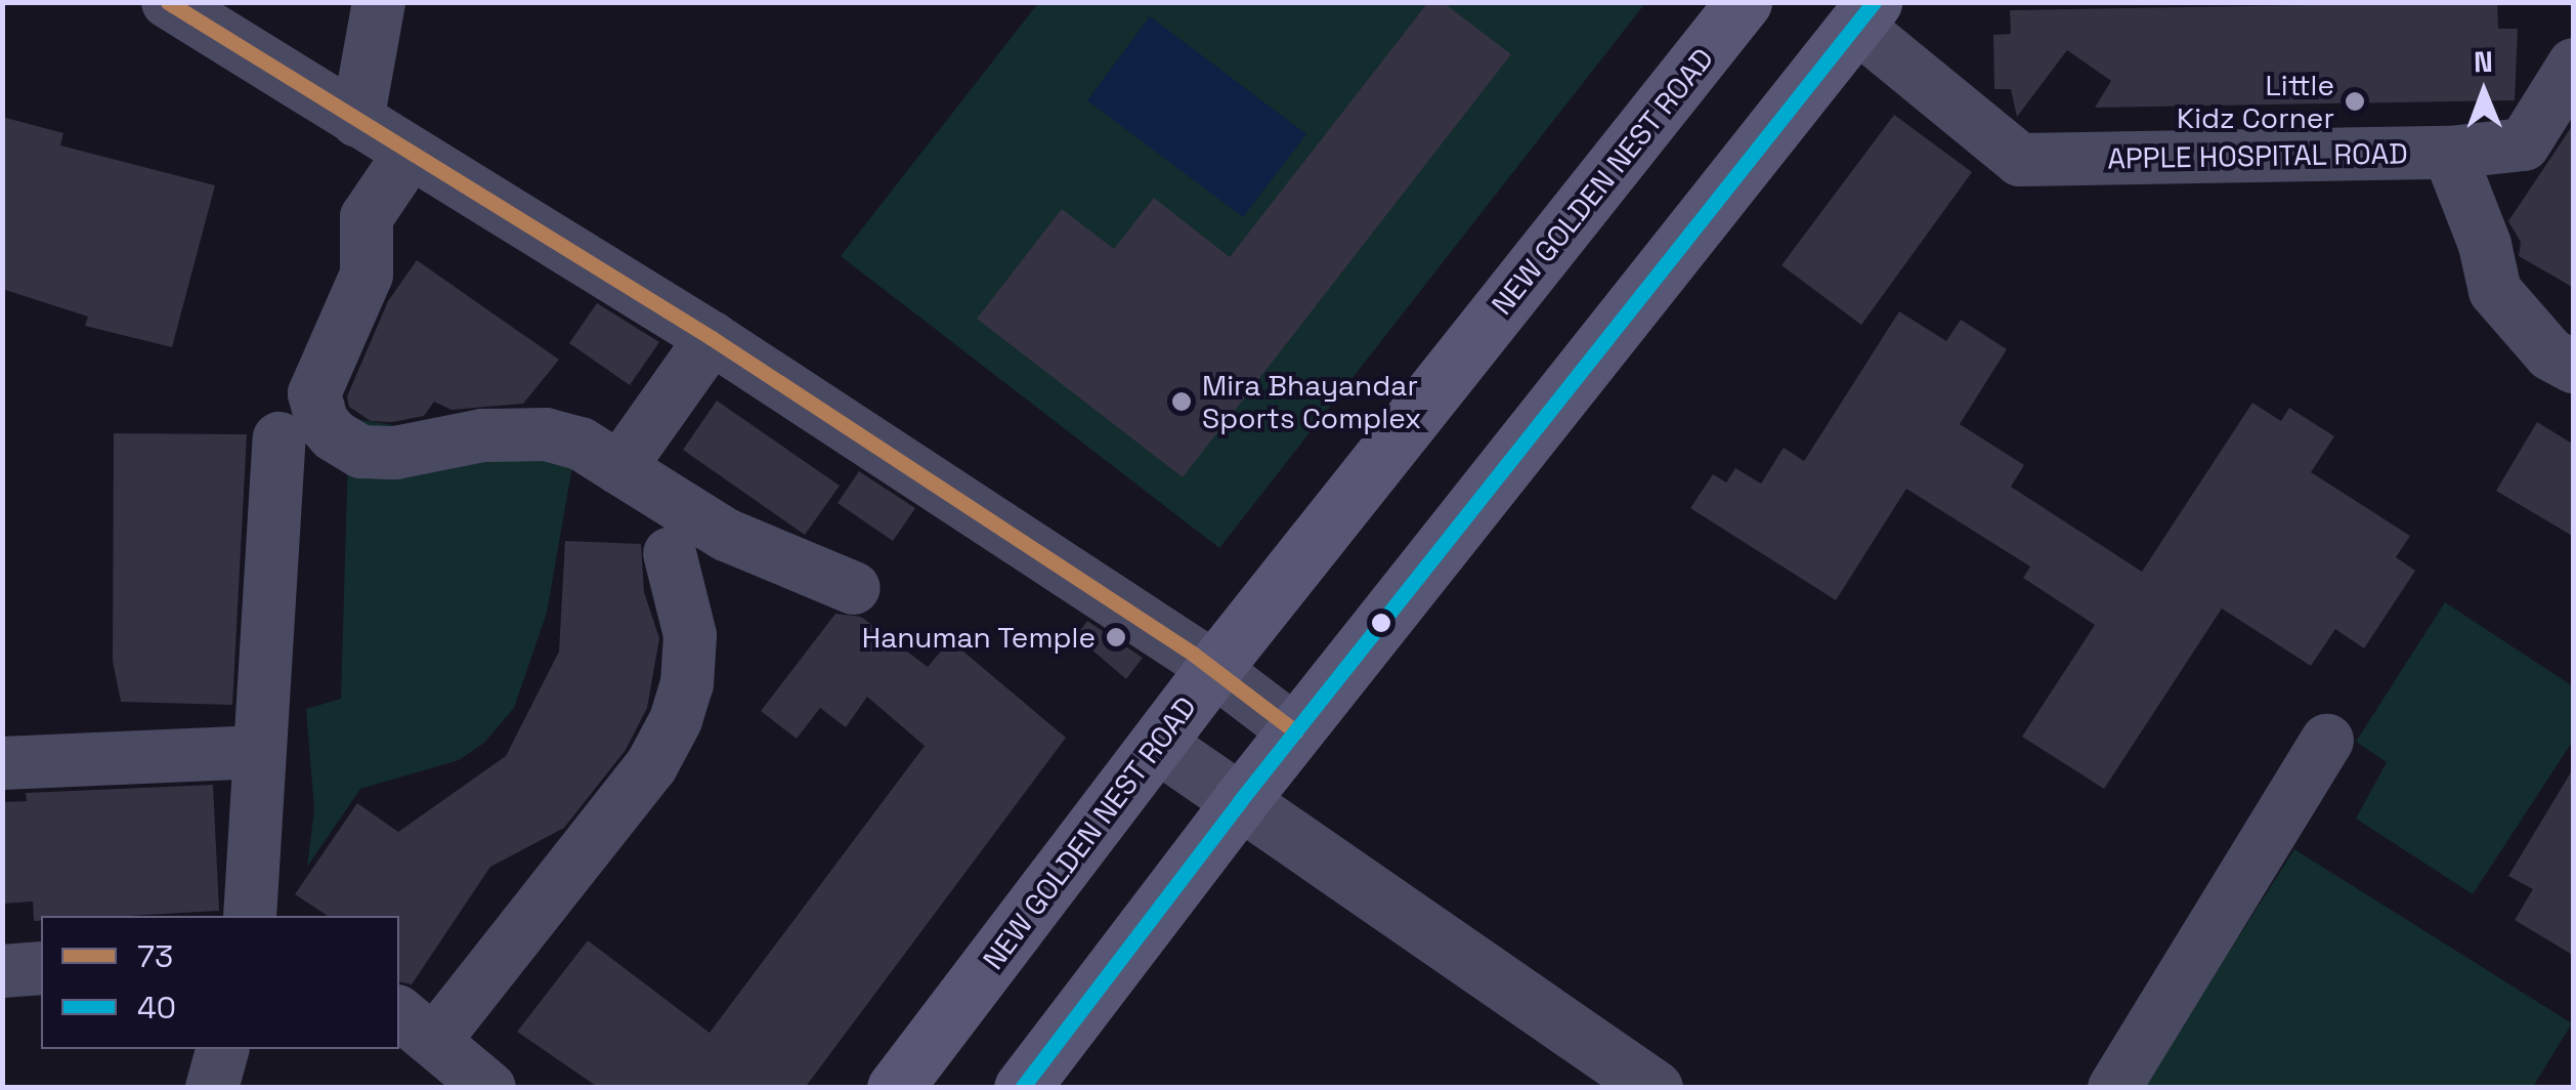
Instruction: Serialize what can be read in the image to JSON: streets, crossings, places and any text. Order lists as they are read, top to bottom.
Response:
{
  "streets": {
    "main road": ["NEW GOLDEN NEST ROAD"],
    "street": ["APPLE HOSPITAL ROAD"]
  },
  "places": ["Little Kidz Corner", "Mira Bhayandar Sports Complex", "Hanuman Temple"],
  "lines": ["transit line 73", "transit line 40"],
  "legend": ["73", "40"],
  "north": "top"
}
